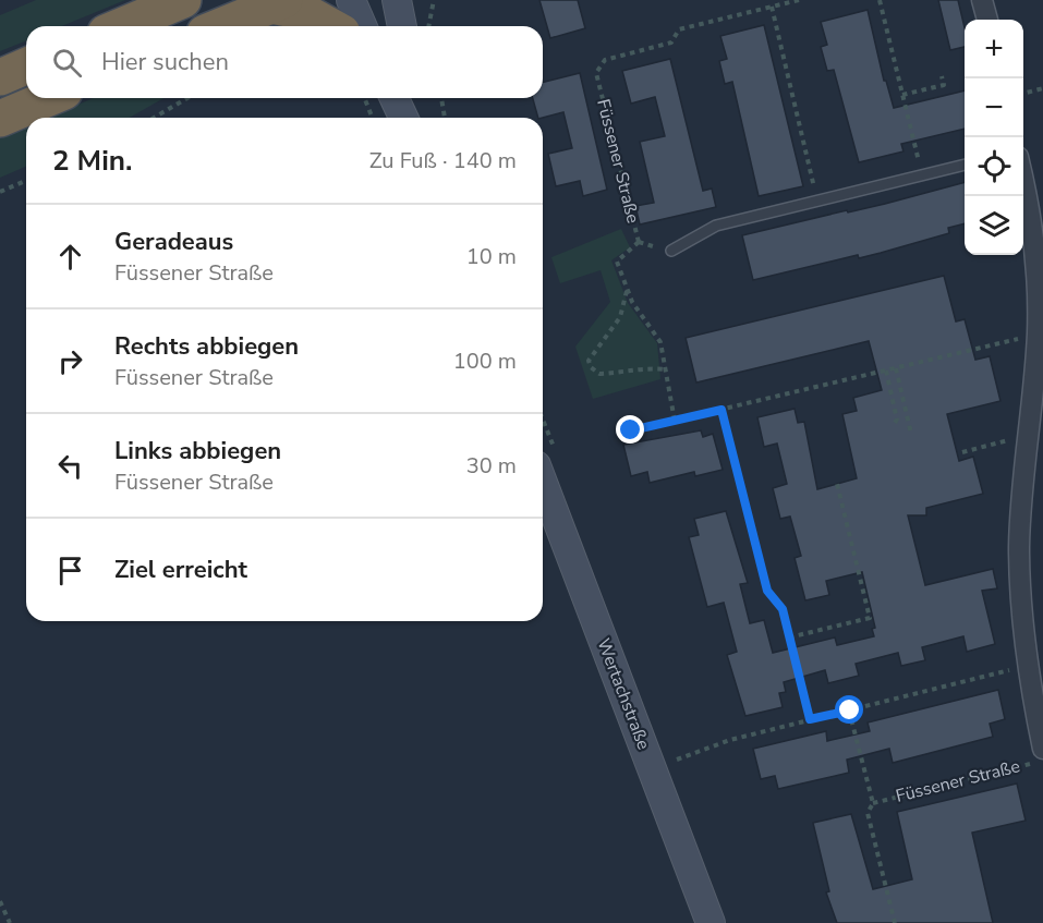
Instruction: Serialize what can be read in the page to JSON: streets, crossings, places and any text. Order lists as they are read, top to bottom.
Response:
{
  "streets": {
    "street": ["Füssener Straße", "Wertachstraße"]
  },
  "page": {
    "map_buttons": ["+", "−"],
    "search": "Hier suchen",
    "heading": ["2 Min.", "Zu Fuß · 140 m"],
    "list": [
      ["Geradeaus", "Füssener Straße", "10 m"],
      ["Rechts abbiegen", "Füssener Straße", "100 m"],
      ["Links abbiegen", "Füssener Straße", "30 m"],
      "Ziel erreicht"
    ]
  }
}
